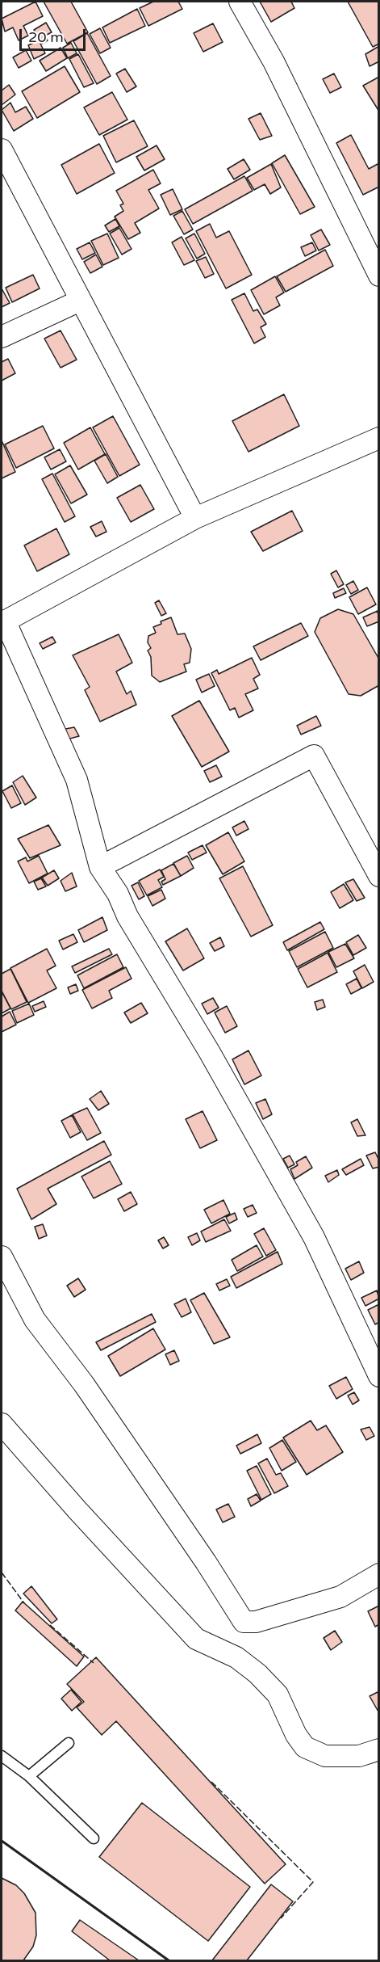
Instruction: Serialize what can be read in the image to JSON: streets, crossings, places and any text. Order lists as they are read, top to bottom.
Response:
{
  "scale_bar": "20 m"
}
